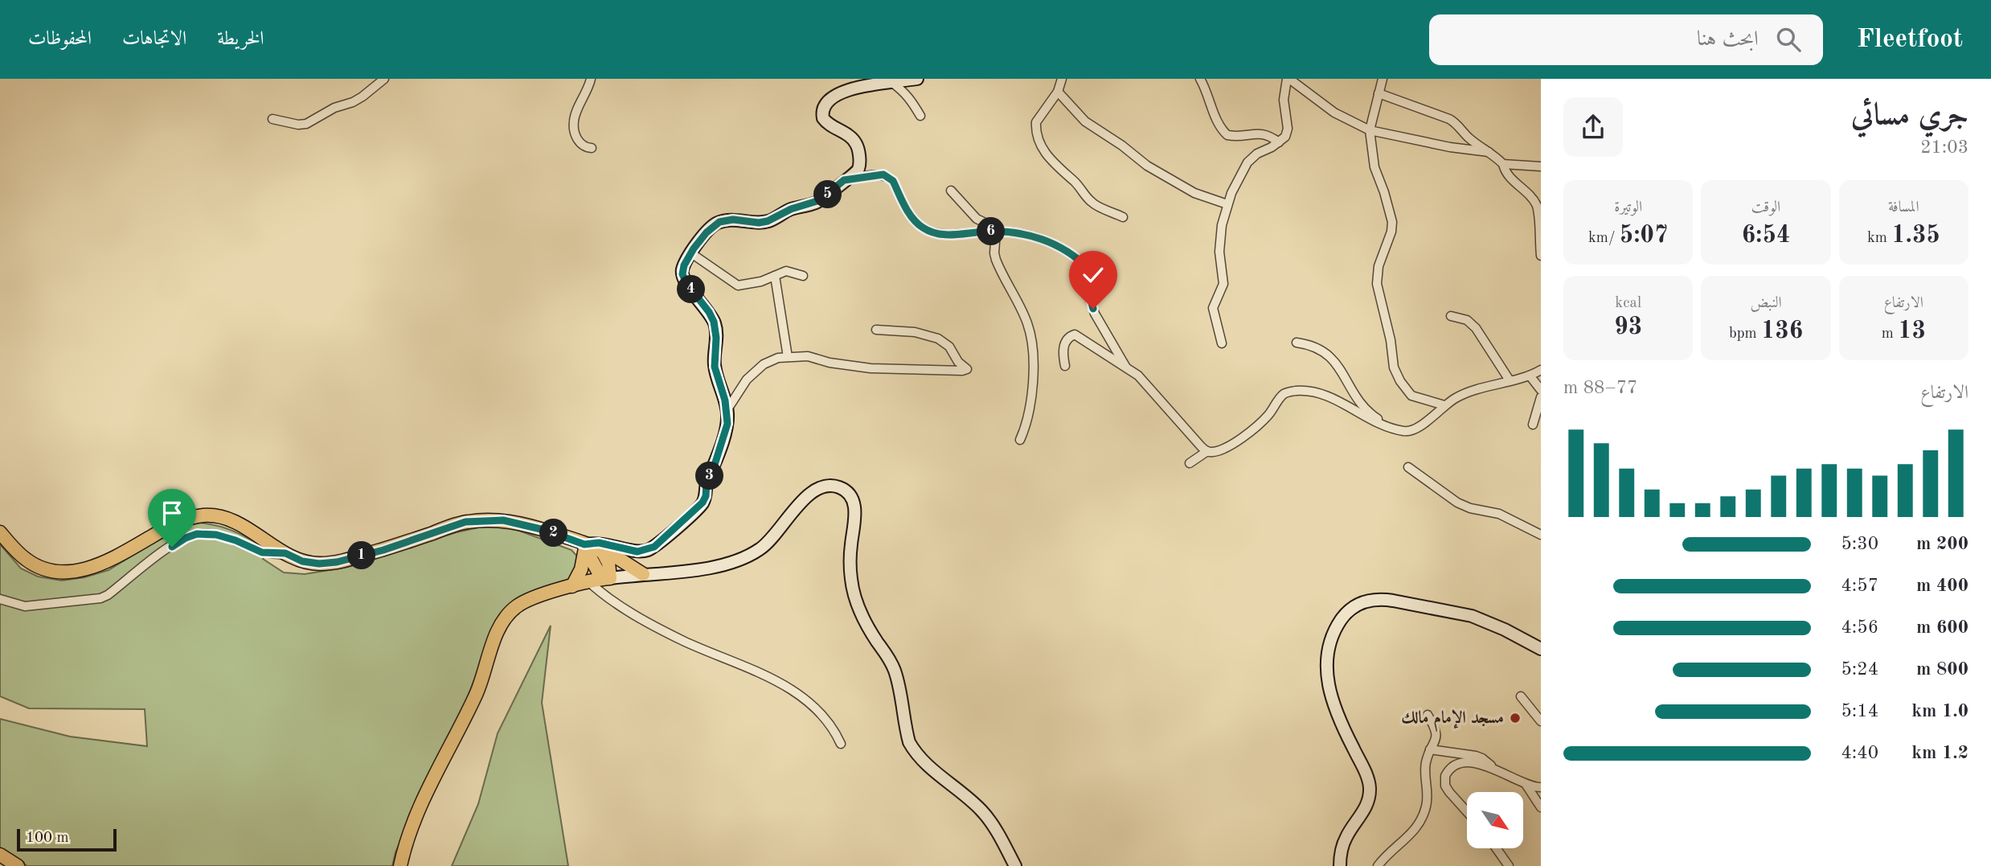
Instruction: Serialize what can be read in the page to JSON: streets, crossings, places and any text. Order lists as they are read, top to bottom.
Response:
{
  "places": ["مسجد الإمام مالك"],
  "scale_bar": "100 m",
  "north": "bottom right",
  "page": {
    "header": "Fleetfoot",
    "search": "ابحث هنا",
    "nav": ["الخريطة", "الاتجاهات", "المحفوظات"],
    "heading": ["جري مسائي", "21:03"],
    "stats": [
      ["المسافة", "1.35 km"],
      ["الوقت", "6:54"],
      ["الوتيرة", "5:07 /km"],
      ["الارتفاع", "13 m"],
      ["النبض", "136 bpm"],
      ["kcal", "93"]
    ],
    "pins": [
      "5",
      "6",
      "4",
      "3",
      "2",
      "1"
    ],
    "chart": ["الارتفاع", "77–88 m"],
    "list": [
      {
        "name": "200 m",
        "note": "5:30"
      },
      {
        "name": "400 m",
        "note": "4:57"
      },
      {
        "name": "600 m",
        "note": "4:56"
      },
      {
        "name": "800 m",
        "note": "5:24"
      },
      {
        "name": "1.0 km",
        "note": "5:14"
      },
      {
        "name": "1.2 km",
        "note": "4:40"
      }
    ],
    "scale": "100 m"
  }
}
